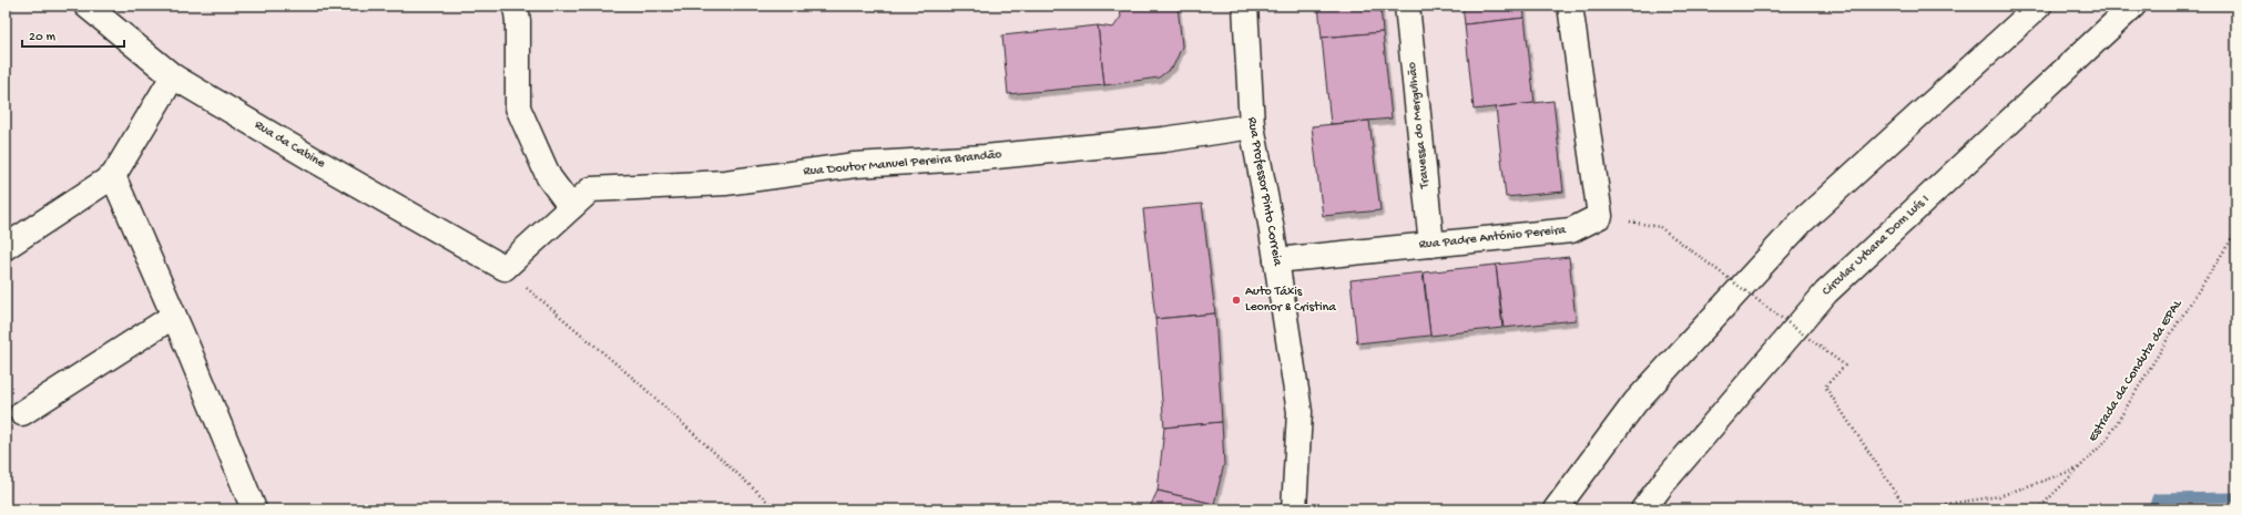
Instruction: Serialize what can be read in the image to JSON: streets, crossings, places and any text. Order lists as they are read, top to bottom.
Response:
{
  "streets": {
    "main road": [
      "Travessa do Mergulhão",
      "Rua da Cabine",
      "Rua Doutor Manuel Pereira Brandão",
      "Rua Professor Pinto Correia",
      "Rua Padre António Pereira",
      "Circular Urbana Dom Luís I"
    ],
    "path": ["Estrada da Conduta da EPAL"]
  },
  "crossings": [
    ["Travessa do Mergulhão", "Rua Padre António Pereira"],
    ["Rua da Cabine", "Rua Doutor Manuel Pereira Brandão"],
    ["Rua Doutor Manuel Pereira Brandão", "Rua Professor Pinto Correia"],
    ["Rua Professor Pinto Correia", "Rua Padre António Pereira"]
  ],
  "places": ["Auto Táxis Leonor & Cristina"],
  "scale_bar": "20 m"
}
